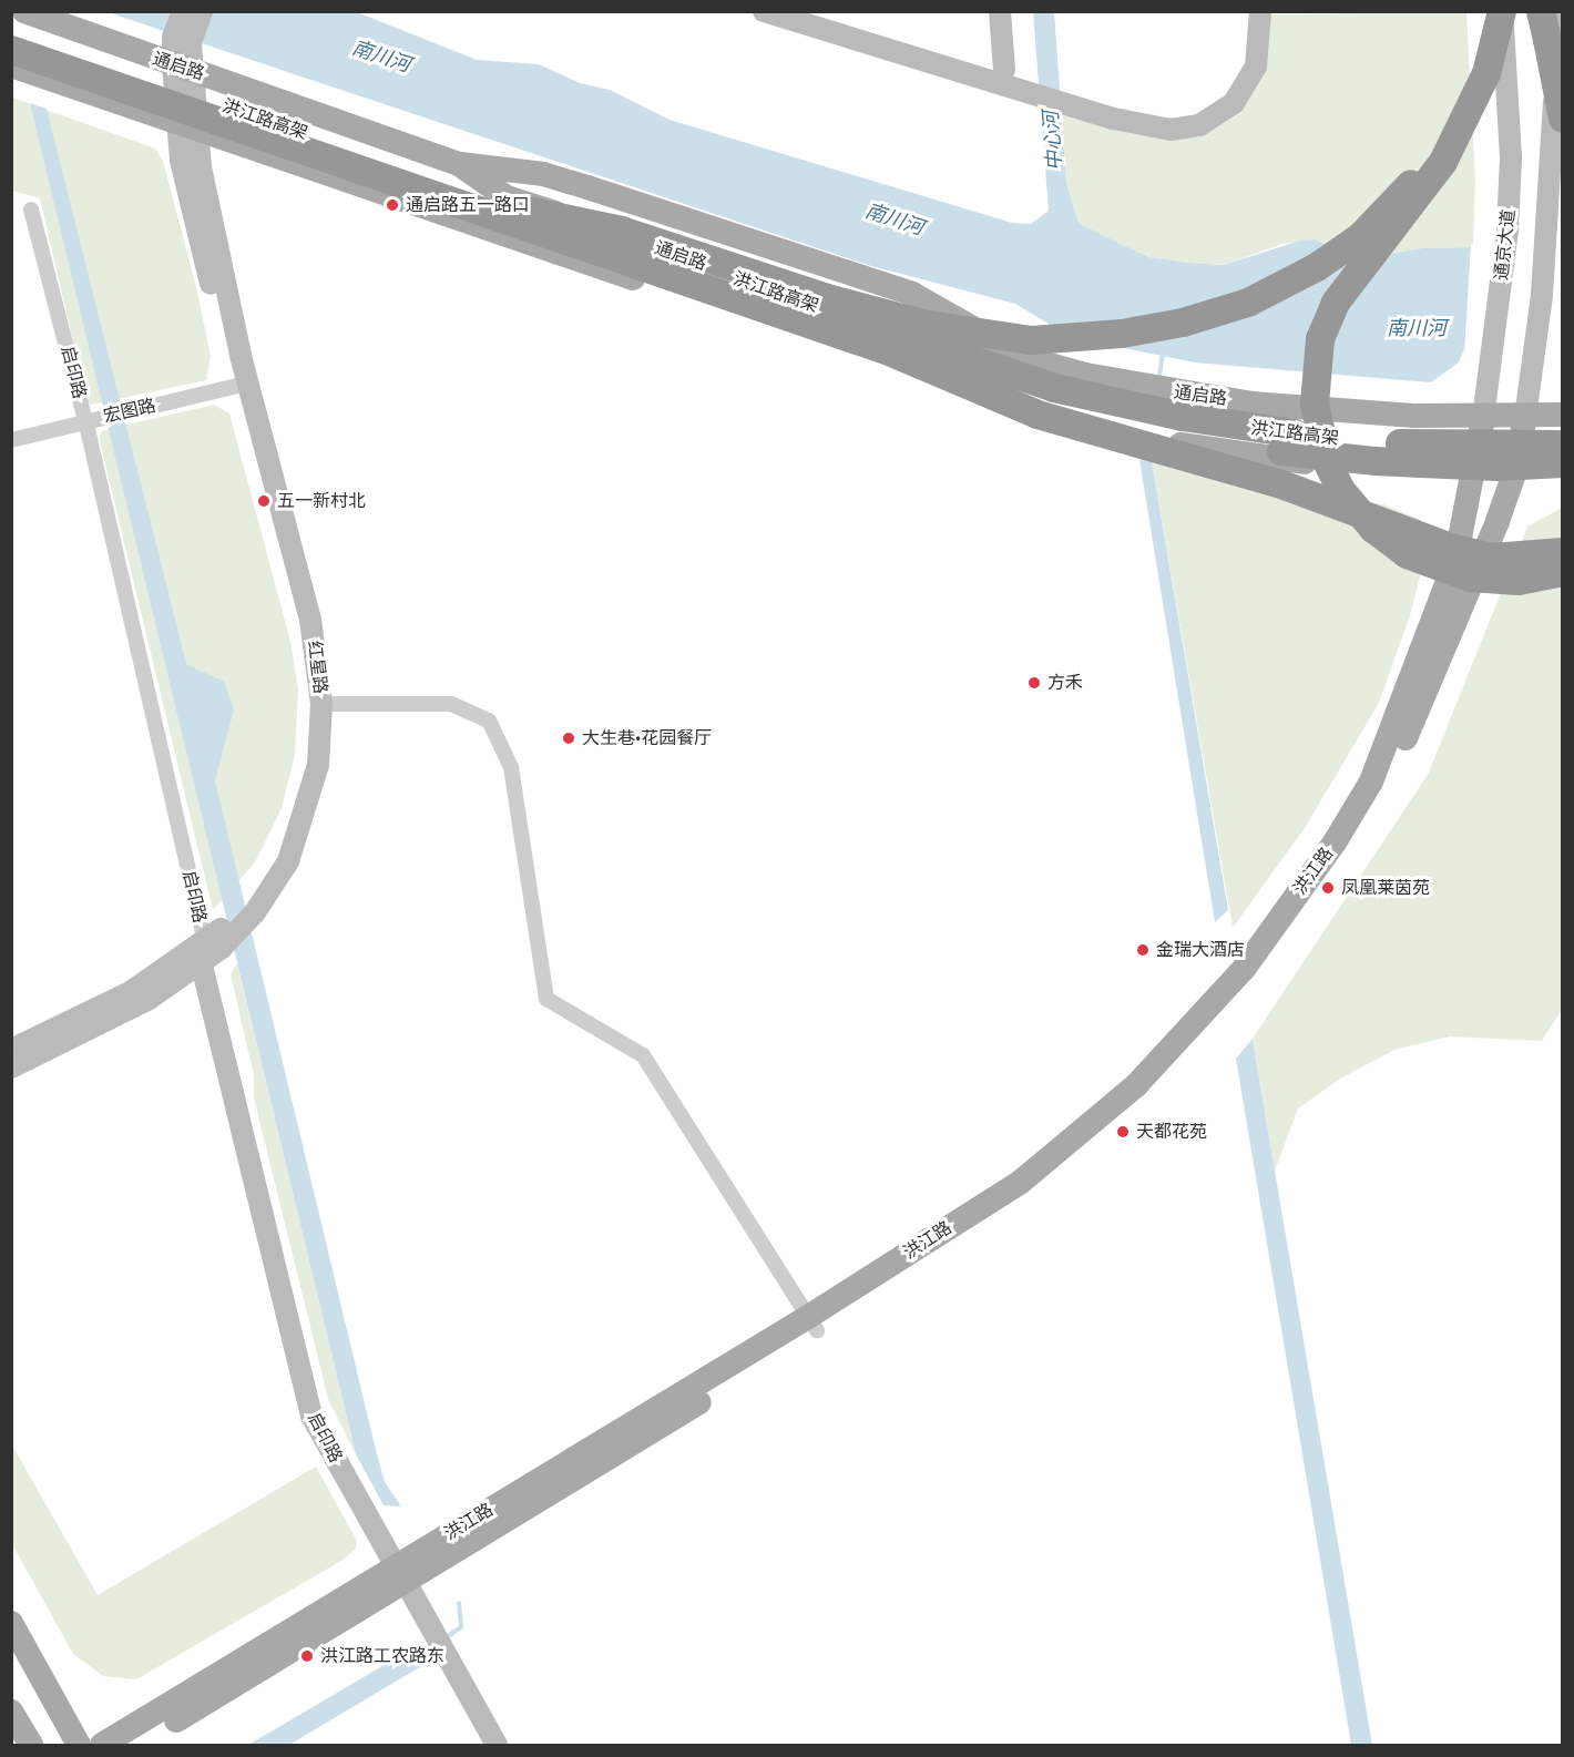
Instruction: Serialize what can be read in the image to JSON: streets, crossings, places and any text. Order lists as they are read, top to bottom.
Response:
{
  "streets": {
    "highway": ["洪江路高架"],
    "main road": [
      "通启路",
      "通京大道",
      "启印路",
      "红星路",
      "洪江路"
    ],
    "street": ["宏图路"]
  },
  "crossings": [
    ["通启路", "通京大道"],
    ["通启路", "红星路"],
    ["通启路", "洪江路"],
    ["通京大道", "洪江路"],
    ["启印路", "宏图路"],
    ["启印路", "红星路"],
    ["启印路", "洪江路"],
    ["宏图路", "红星路"]
  ],
  "water": ["南川河", "中心河"],
  "places": [
    "通启路五一路口",
    "五一新村北",
    "方禾",
    "大生巷·花园餐厅",
    "凤凰莱茵苑",
    "金瑞大酒店",
    "天都花苑",
    "洪江路工农路东"
  ]
}
